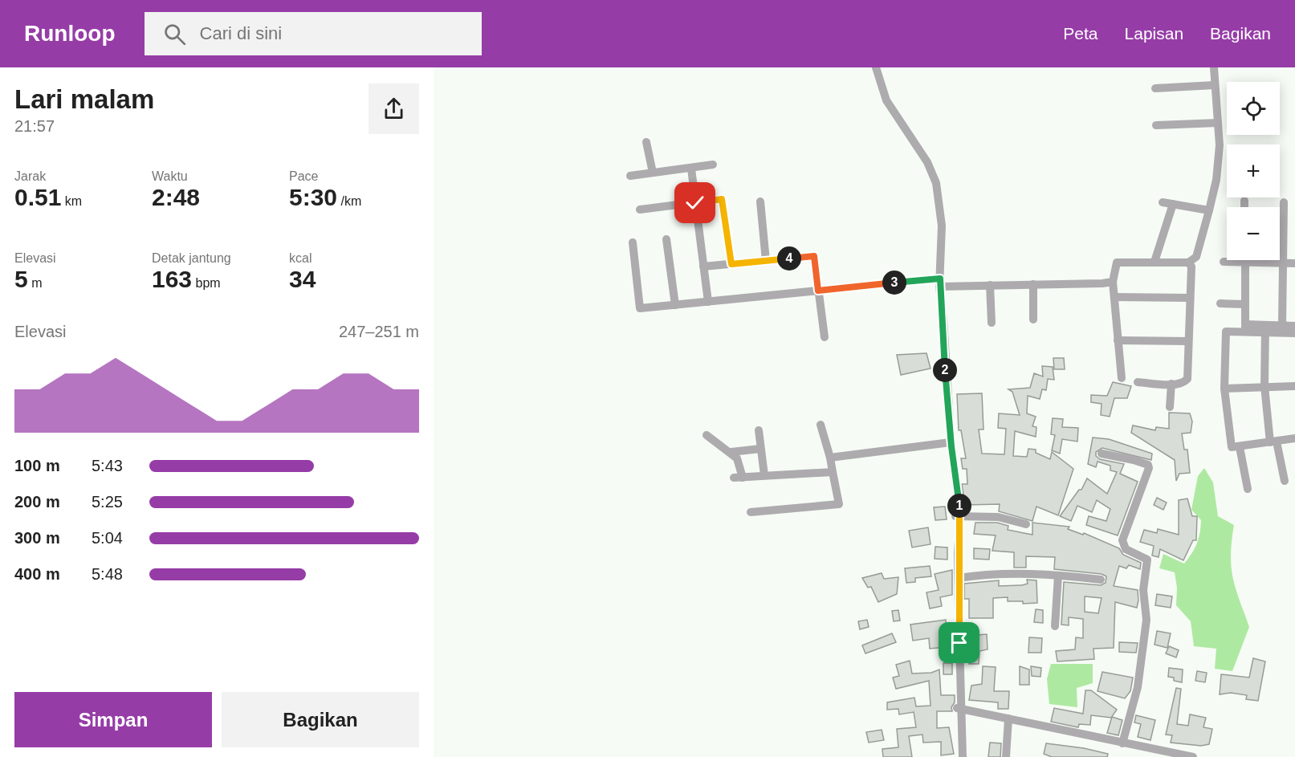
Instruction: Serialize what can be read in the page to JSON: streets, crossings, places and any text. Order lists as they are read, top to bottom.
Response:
{
  "page": {
    "header": "Runloop",
    "search": "Cari di sini",
    "nav": ["Peta", "Lapisan", "Bagikan"],
    "heading": ["Lari malam", "21:57"],
    "map_buttons": ["+", "−"],
    "stats": [
      ["Jarak", "0.51 km"],
      ["Waktu", "2:48"],
      ["Pace", "5:30 /km"],
      ["Elevasi", "5 m"],
      ["Detak jantung", "163 bpm"],
      ["kcal", "34"]
    ],
    "pins": [
      "4",
      "3",
      "2",
      "1"
    ],
    "chart": ["Elevasi", "247–251 m"],
    "list": [
      {
        "name": "100 m",
        "note": "5:43"
      },
      {
        "name": "200 m",
        "note": "5:25"
      },
      {
        "name": "300 m",
        "note": "5:04"
      },
      {
        "name": "400 m",
        "note": "5:48"
      }
    ],
    "buttons": ["Simpan", "Bagikan"]
  }
}
